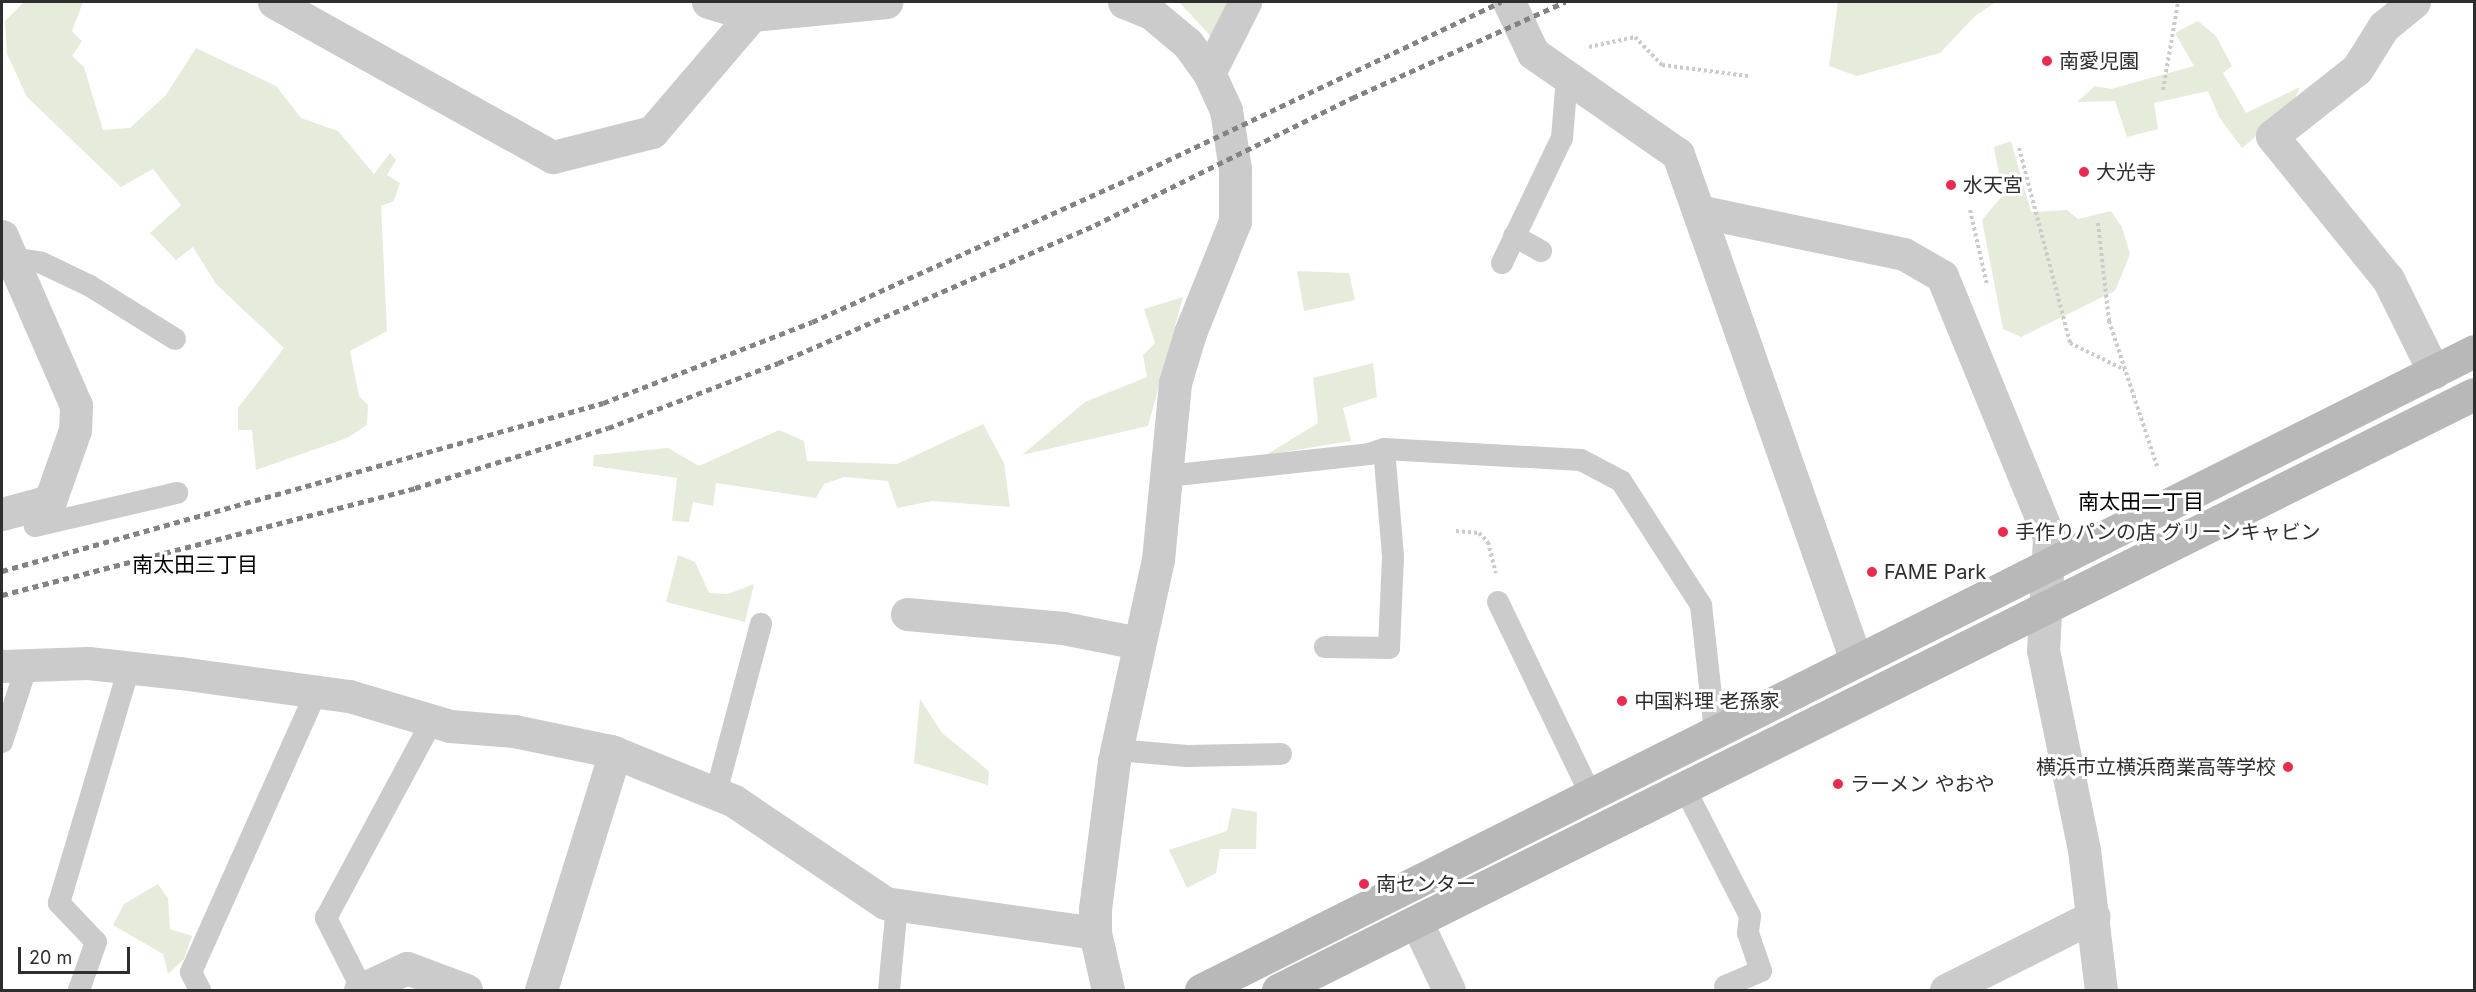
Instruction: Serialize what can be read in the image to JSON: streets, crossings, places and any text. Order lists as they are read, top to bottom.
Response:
{
  "districts": ["南太田二丁目", "南太田三丁目"],
  "places": [
    "南愛児園",
    "大光寺",
    "水天宮",
    "手作りパンの店 グリーンキャビン",
    "FAME Park",
    "中国料理 老孫家",
    "横浜市立横浜商業高等学校",
    "ラーメン やおや",
    "南センター"
  ],
  "scale_bar": "20 m"
}
